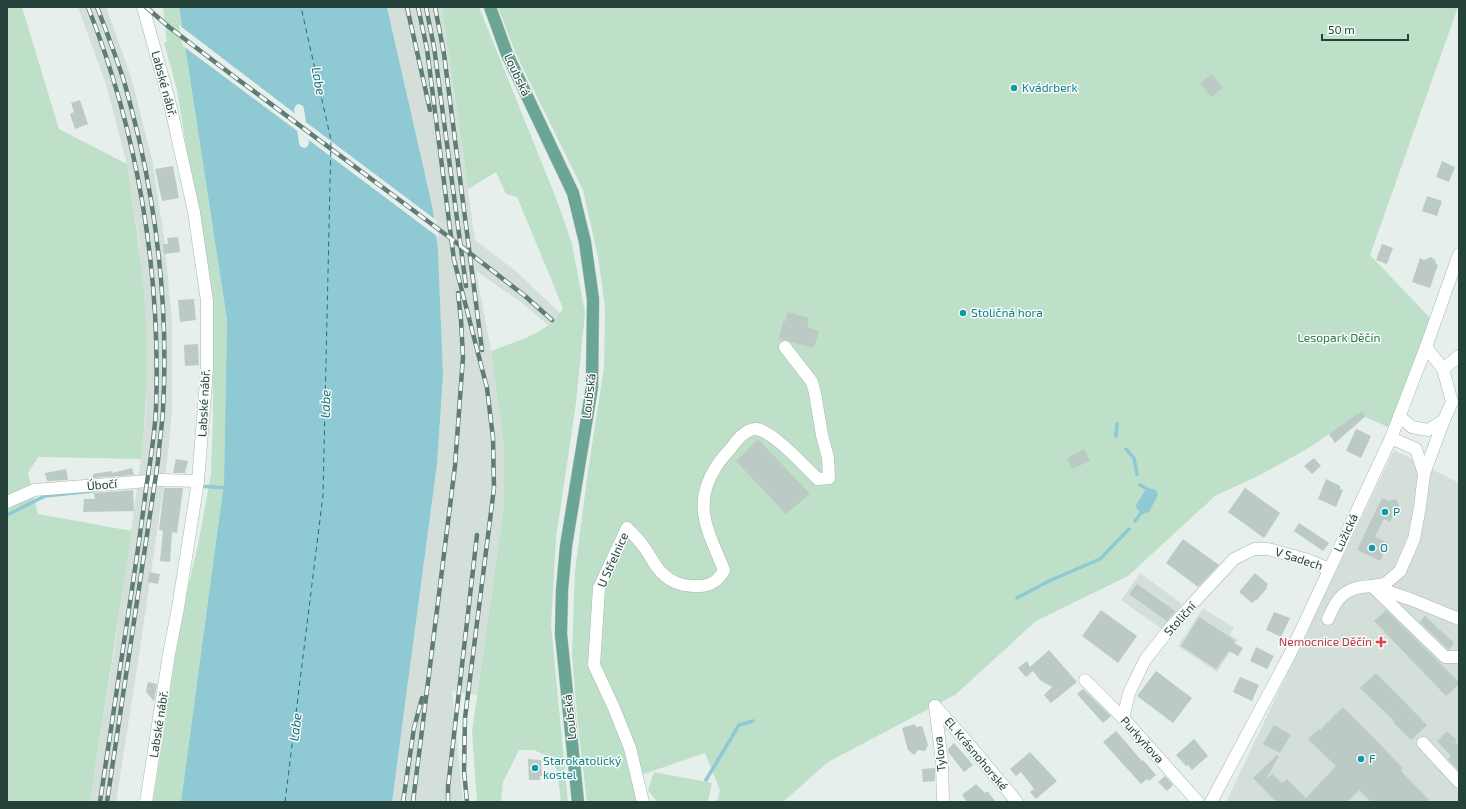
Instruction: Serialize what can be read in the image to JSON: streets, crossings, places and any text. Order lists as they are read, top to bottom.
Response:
{
  "streets": {
    "main road": ["Loubská"],
    "street": [
      "Labské nábř.",
      "Úbočí",
      "Lužická",
      "V Sadech",
      "U Střelnice",
      "Stoliční",
      "Purkyňova",
      "Tylova",
      "El. Krásnohorské"
    ]
  },
  "crossings": [
    ["Labské nábř.", "Úbočí"],
    ["Lužická", "V Sadech"],
    ["V Sadech", "Stoliční"],
    ["Stoliční", "Purkyňova"],
    ["Tylova", "El. Krásnohorské"]
  ],
  "water": ["Labe"],
  "parks": ["Lesopark Děčín"],
  "places": {
    "other": [
      "Kvádrberk",
      "Stoličná hora",
      "P",
      "O",
      "F",
      "Starokatolický kostel"
    ],
    "health": ["Nemocnice Děčín"]
  },
  "scale_bar": "50 m"
}
